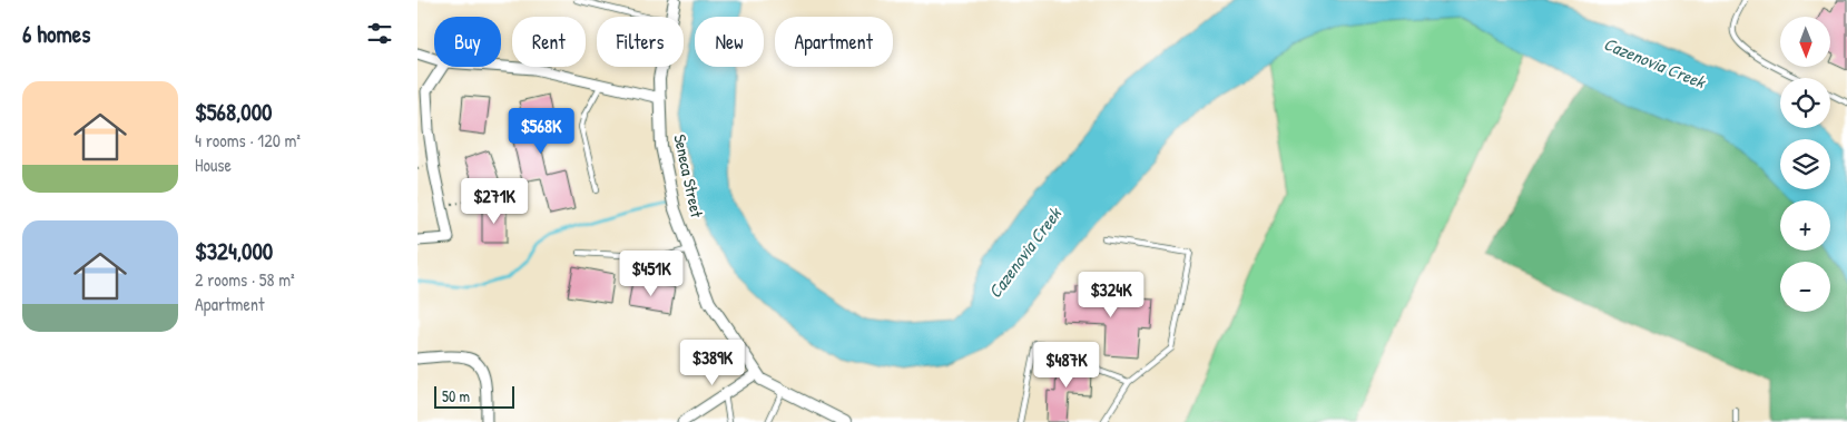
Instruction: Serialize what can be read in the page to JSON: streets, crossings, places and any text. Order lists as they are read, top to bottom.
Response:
{
  "streets": {
    "street": ["Seneca Street"]
  },
  "water": ["Cazenovia Creek"],
  "scale_bar": "50 m",
  "north": "bottom",
  "page": {
    "heading": "6 homes",
    "map_buttons": ["+", "−"],
    "chip": [
      "Buy",
      "Rent",
      "Filters",
      "New",
      "Apartment"
    ],
    "list": [
      {
        "name": "$568,000",
        "note": "4 rooms · 120 m² · House"
      },
      {
        "name": "$324,000",
        "note": "2 rooms · 58 m² · Apartment"
      }
    ],
    "price": [
      "$568K",
      "$271K",
      "$451K",
      "$324K",
      "$389K",
      "$487K"
    ],
    "scale": "50 m"
  }
}
